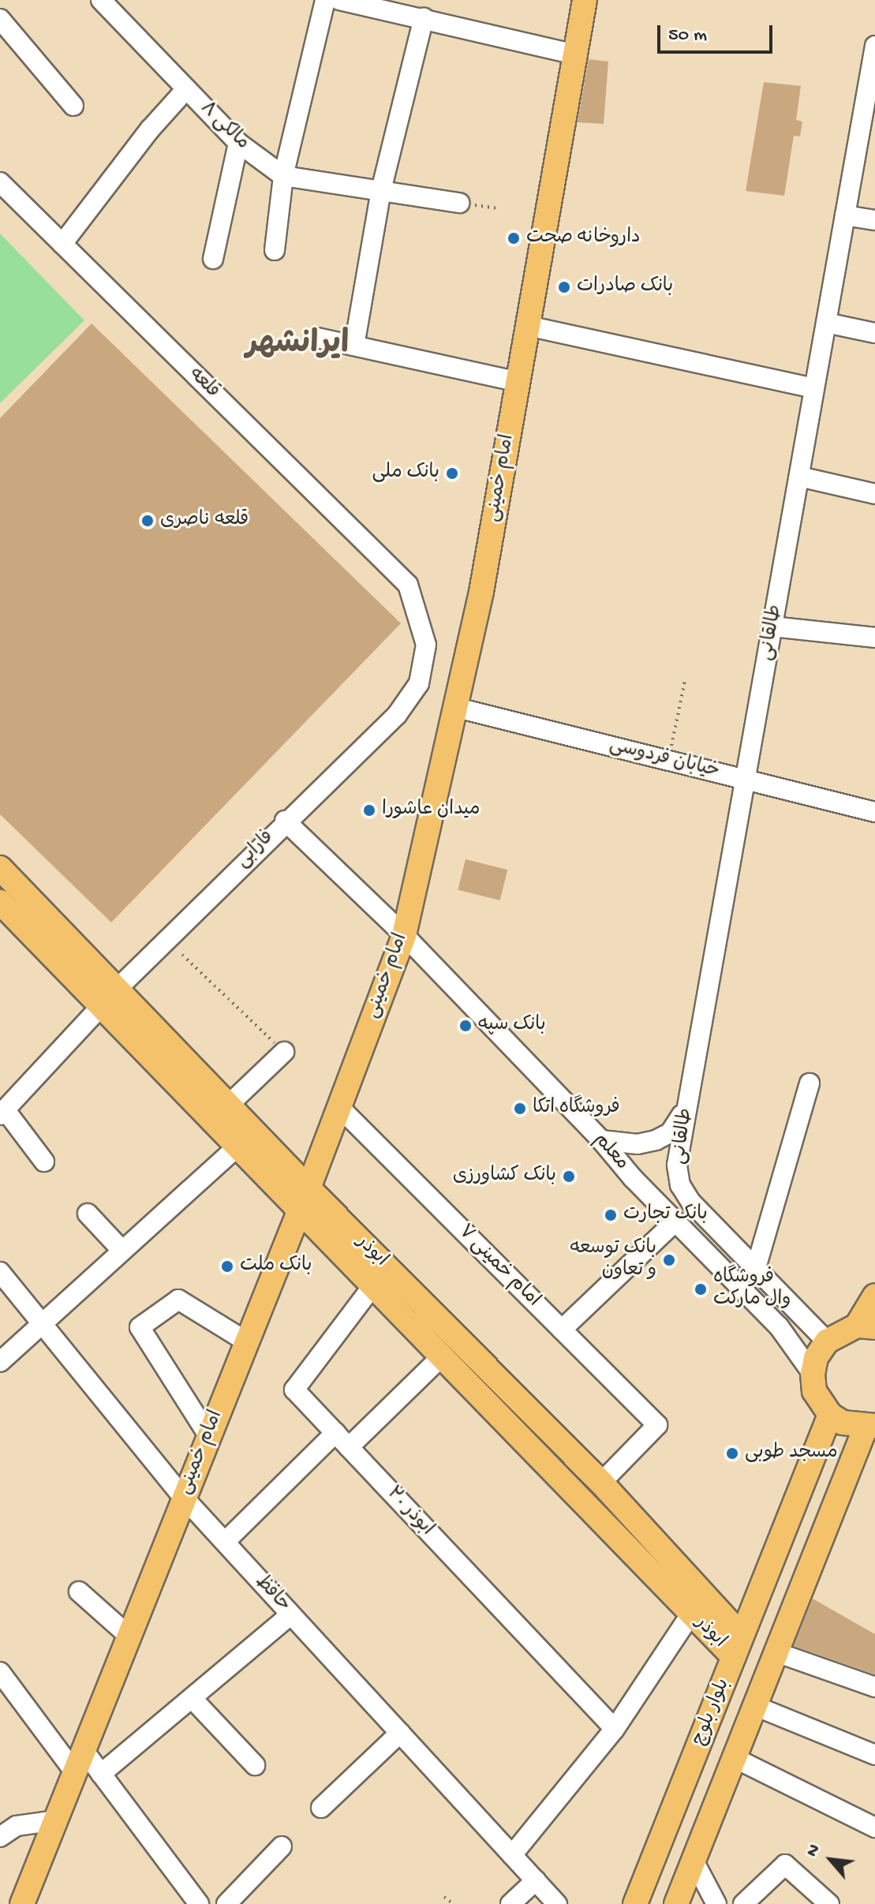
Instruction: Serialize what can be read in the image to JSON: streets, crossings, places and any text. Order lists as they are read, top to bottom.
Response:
{
  "streets": {
    "main road": ["امام خمینی", "ابوذر", "بلوار بلوچ"],
    "street": [
      "مالکی ۸",
      "قلعه",
      "طالقانی",
      "خیابان فردوسی",
      "فارابی",
      "معلم",
      "امام خمینی ۷",
      "ابوذر ۲۰",
      "حافظ"
    ]
  },
  "crossings": [
    ["قلعه", "فارابی"],
    ["امام خمینی", "خیابان فردوسی"],
    ["امام خمینی", "معلم"],
    ["امام خمینی", "ابوذر"],
    ["امام خمینی", "امام خمینی ۷"],
    ["امام خمینی", "حافظ"],
    ["طالقانی", "خیابان فردوسی"],
    ["فارابی", "معلم"],
    ["فارابی", "ابوذر"],
    ["ابوذر", "امام خمینی ۷"],
    ["ابوذر", "ابوذر ۲۰"],
    ["ابوذر", "بلوار بلوچ"]
  ],
  "districts": ["ایرانشهر"],
  "places": [
    "داروخانه صحت",
    "بانک صادرات",
    "بانک ملی",
    "قلعه ناصری",
    "میدان عاشورا",
    "بانک سپه",
    "فروشگاه اتکا",
    "بانک کشاورزی",
    "بانک تجارت",
    "بانک توسعه و تعاون",
    "بانک ملت",
    "فروشگاه وال مارکت",
    "مسجد طوبی"
  ],
  "scale_bar": "50 m",
  "north": "top left"
}
